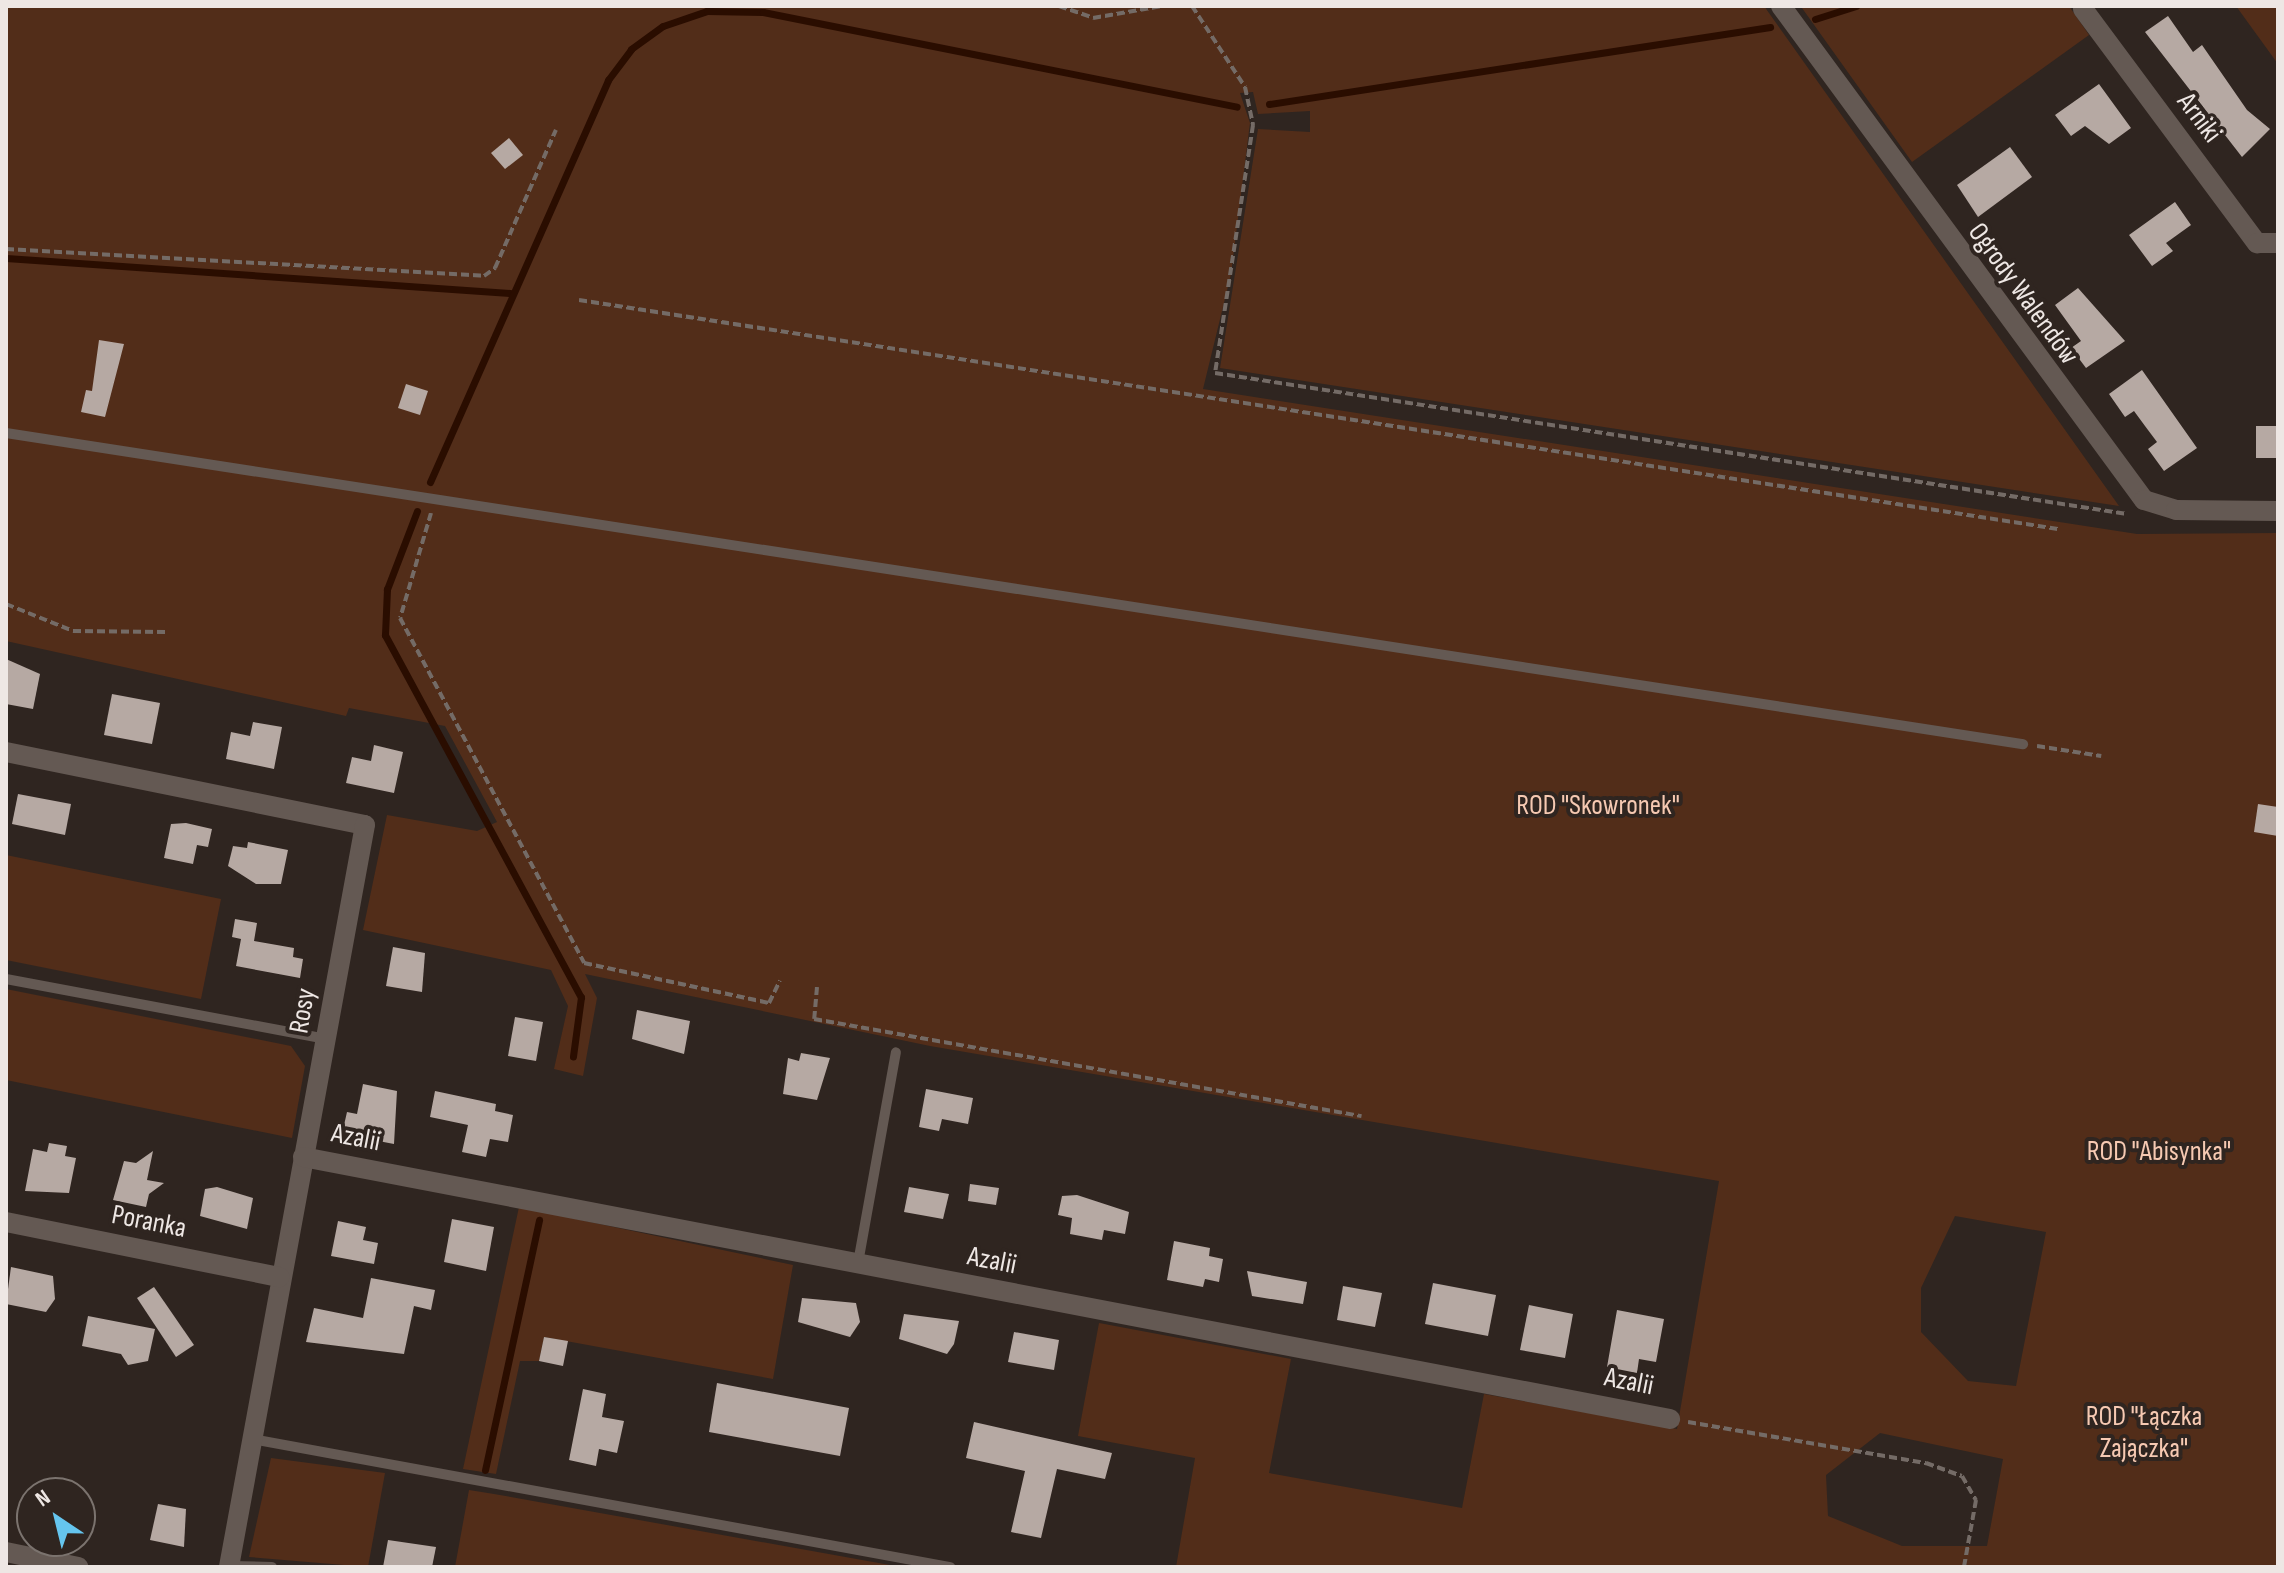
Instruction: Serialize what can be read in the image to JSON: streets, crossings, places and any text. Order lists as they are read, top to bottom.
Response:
{
  "streets": {
    "street": [
      "Arniki",
      "Ogrody Walendów",
      "Rosy",
      "Azalii",
      "Poranka"
    ]
  },
  "crossings": [
    ["Rosy", "Azalii"],
    ["Rosy", "Poranka"]
  ],
  "parks": ["ROD \"Skowronek\"", "ROD \"Abisynka\"", "ROD \"Łączka Zajączka\""],
  "north": "top left"
}
